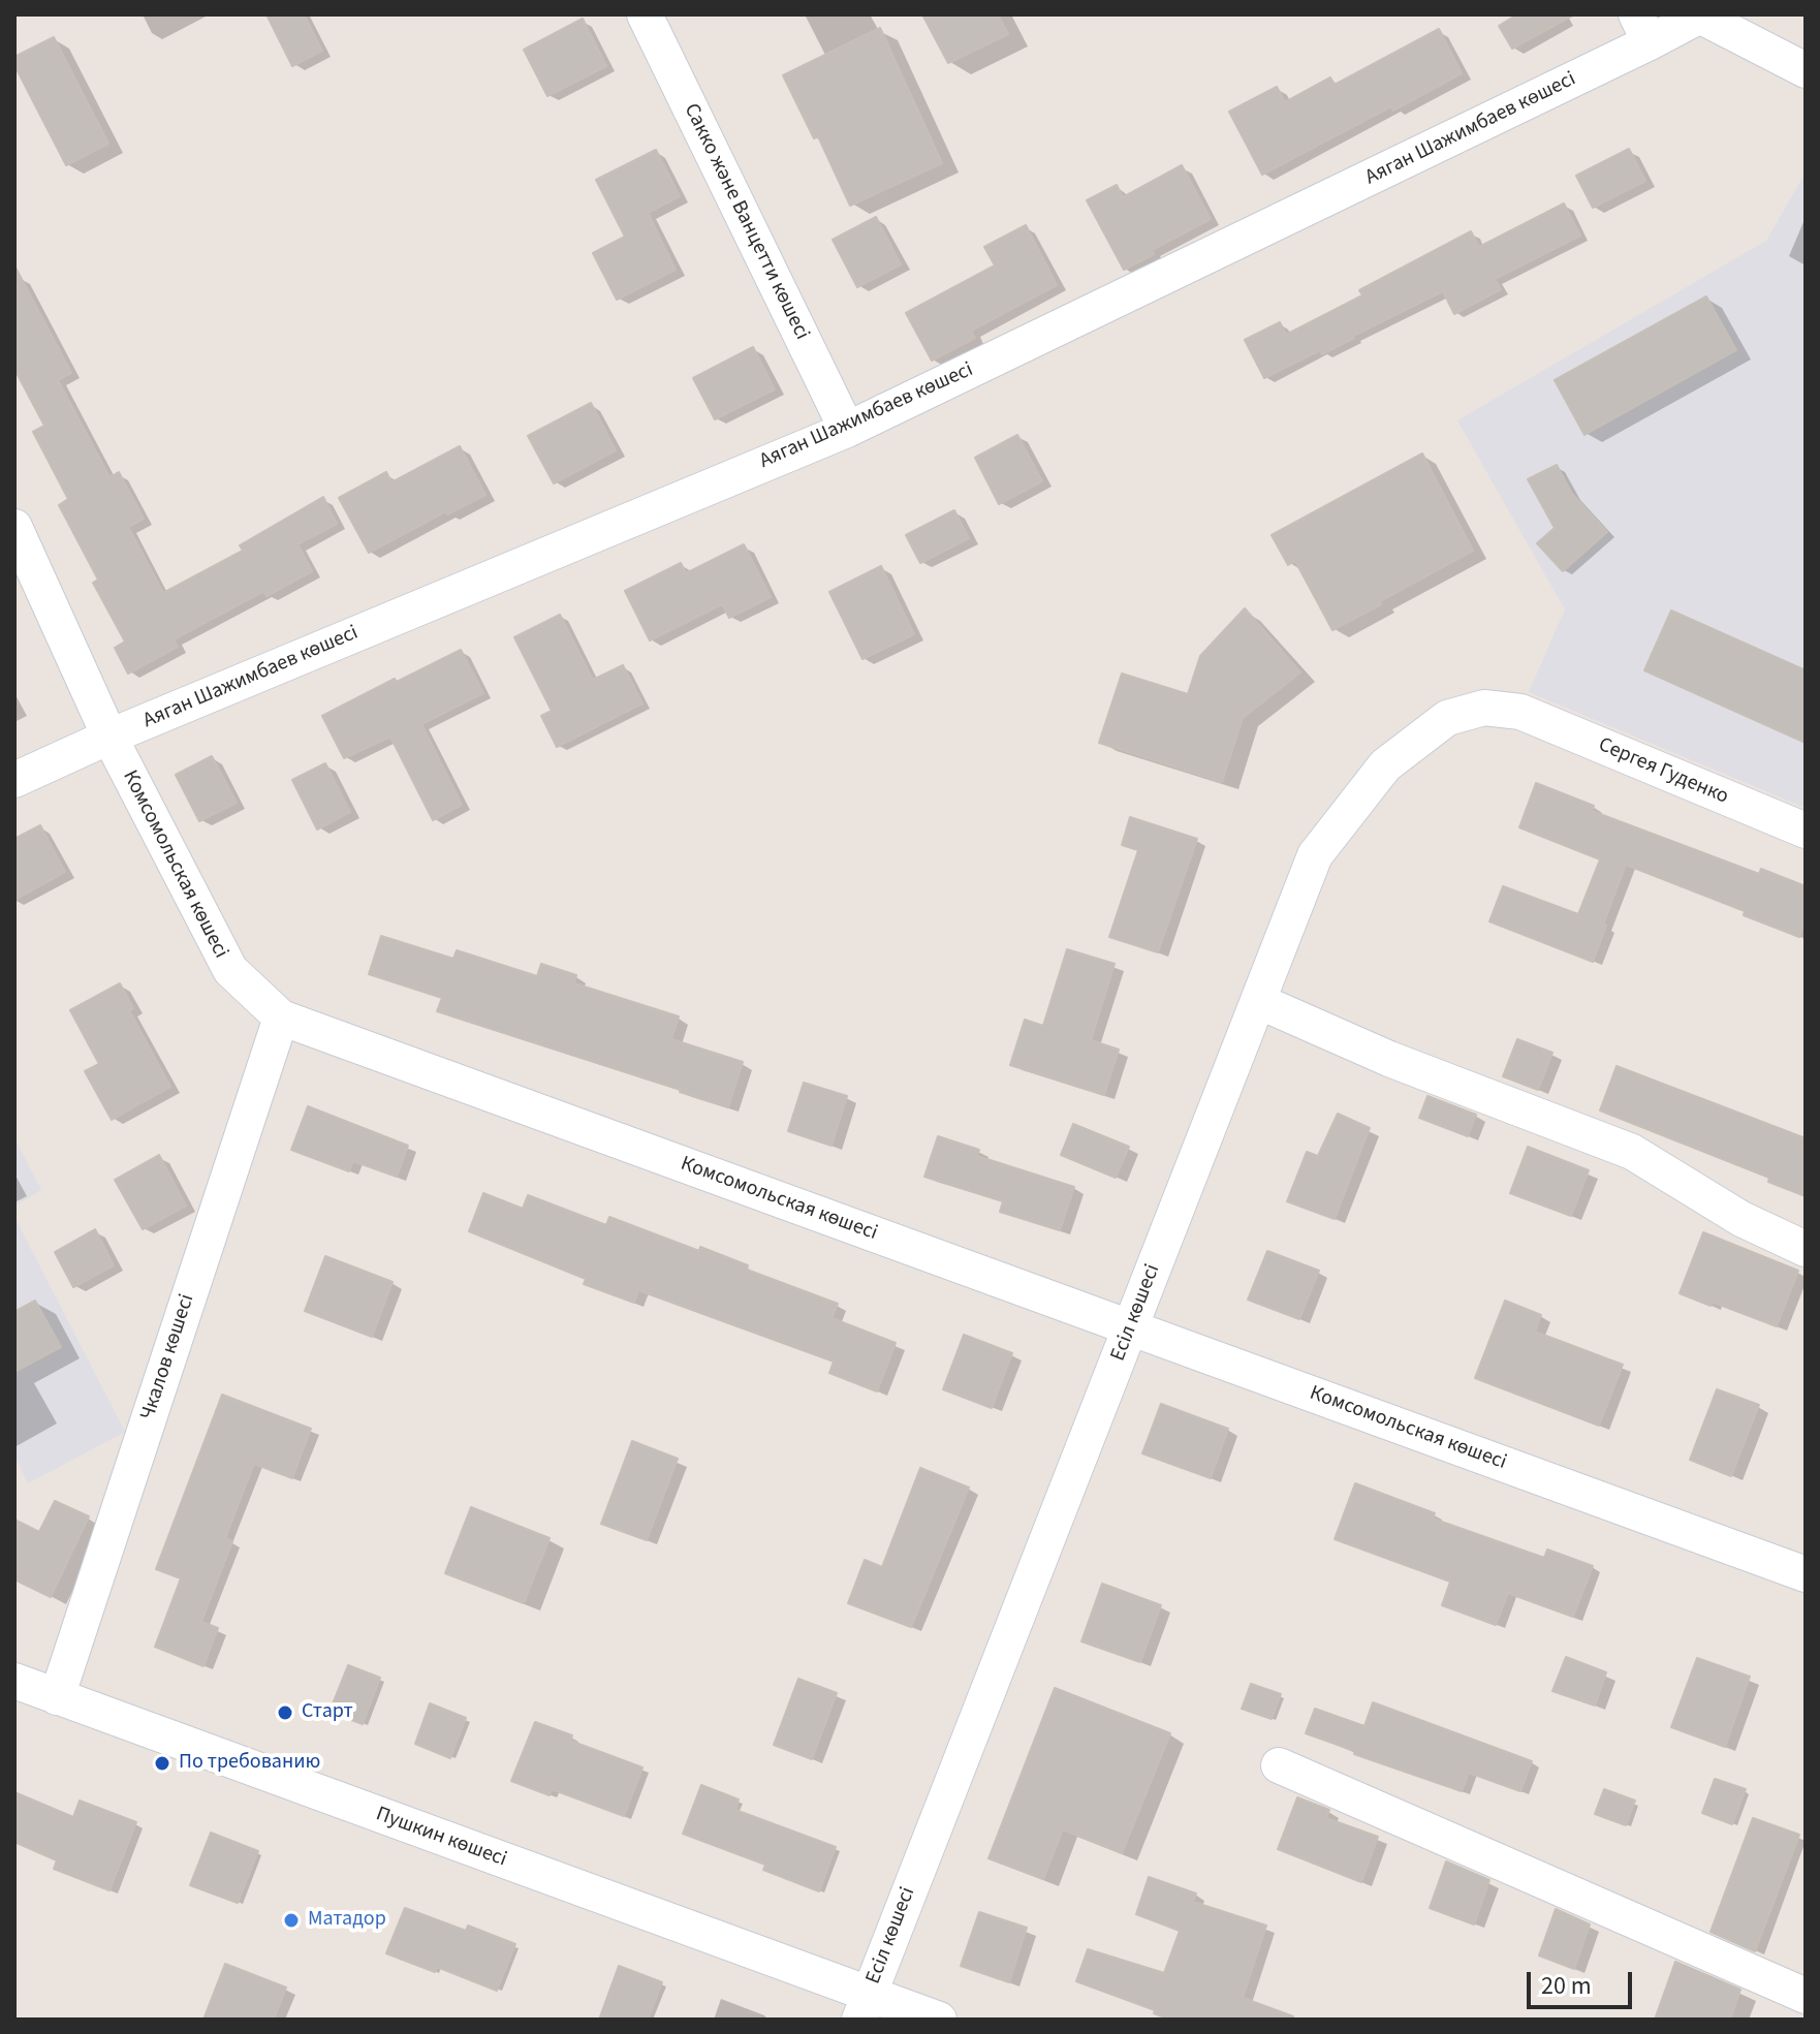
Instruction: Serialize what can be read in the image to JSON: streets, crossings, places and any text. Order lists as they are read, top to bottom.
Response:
{
  "streets": {
    "street": [
      "Аяган Шажимбаев көшесі",
      "Сакко және Ванцетти көшесі",
      "Сергея Гуденко",
      "Комсомольская көшесі",
      "Есіл көшесі",
      "Чкалов көшесі",
      "Пушкин көшесі"
    ]
  },
  "crossings": [
    ["Аяган Шажимбаев көшесі", "Сакко және Ванцетти көшесі"],
    ["Аяган Шажимбаев көшесі", "Комсомольская көшесі"],
    ["Сергея Гуденко", "Есіл көшесі"],
    ["Комсомольская көшесі", "Есіл көшесі"],
    ["Комсомольская көшесі", "Чкалов көшесі"],
    ["Есіл көшесі", "Пушкин көшесі"],
    ["Чкалов көшесі", "Пушкин көшесі"]
  ],
  "places": ["Старт", "По требованию", "Матадор"],
  "scale_bar": "20 m"
}
